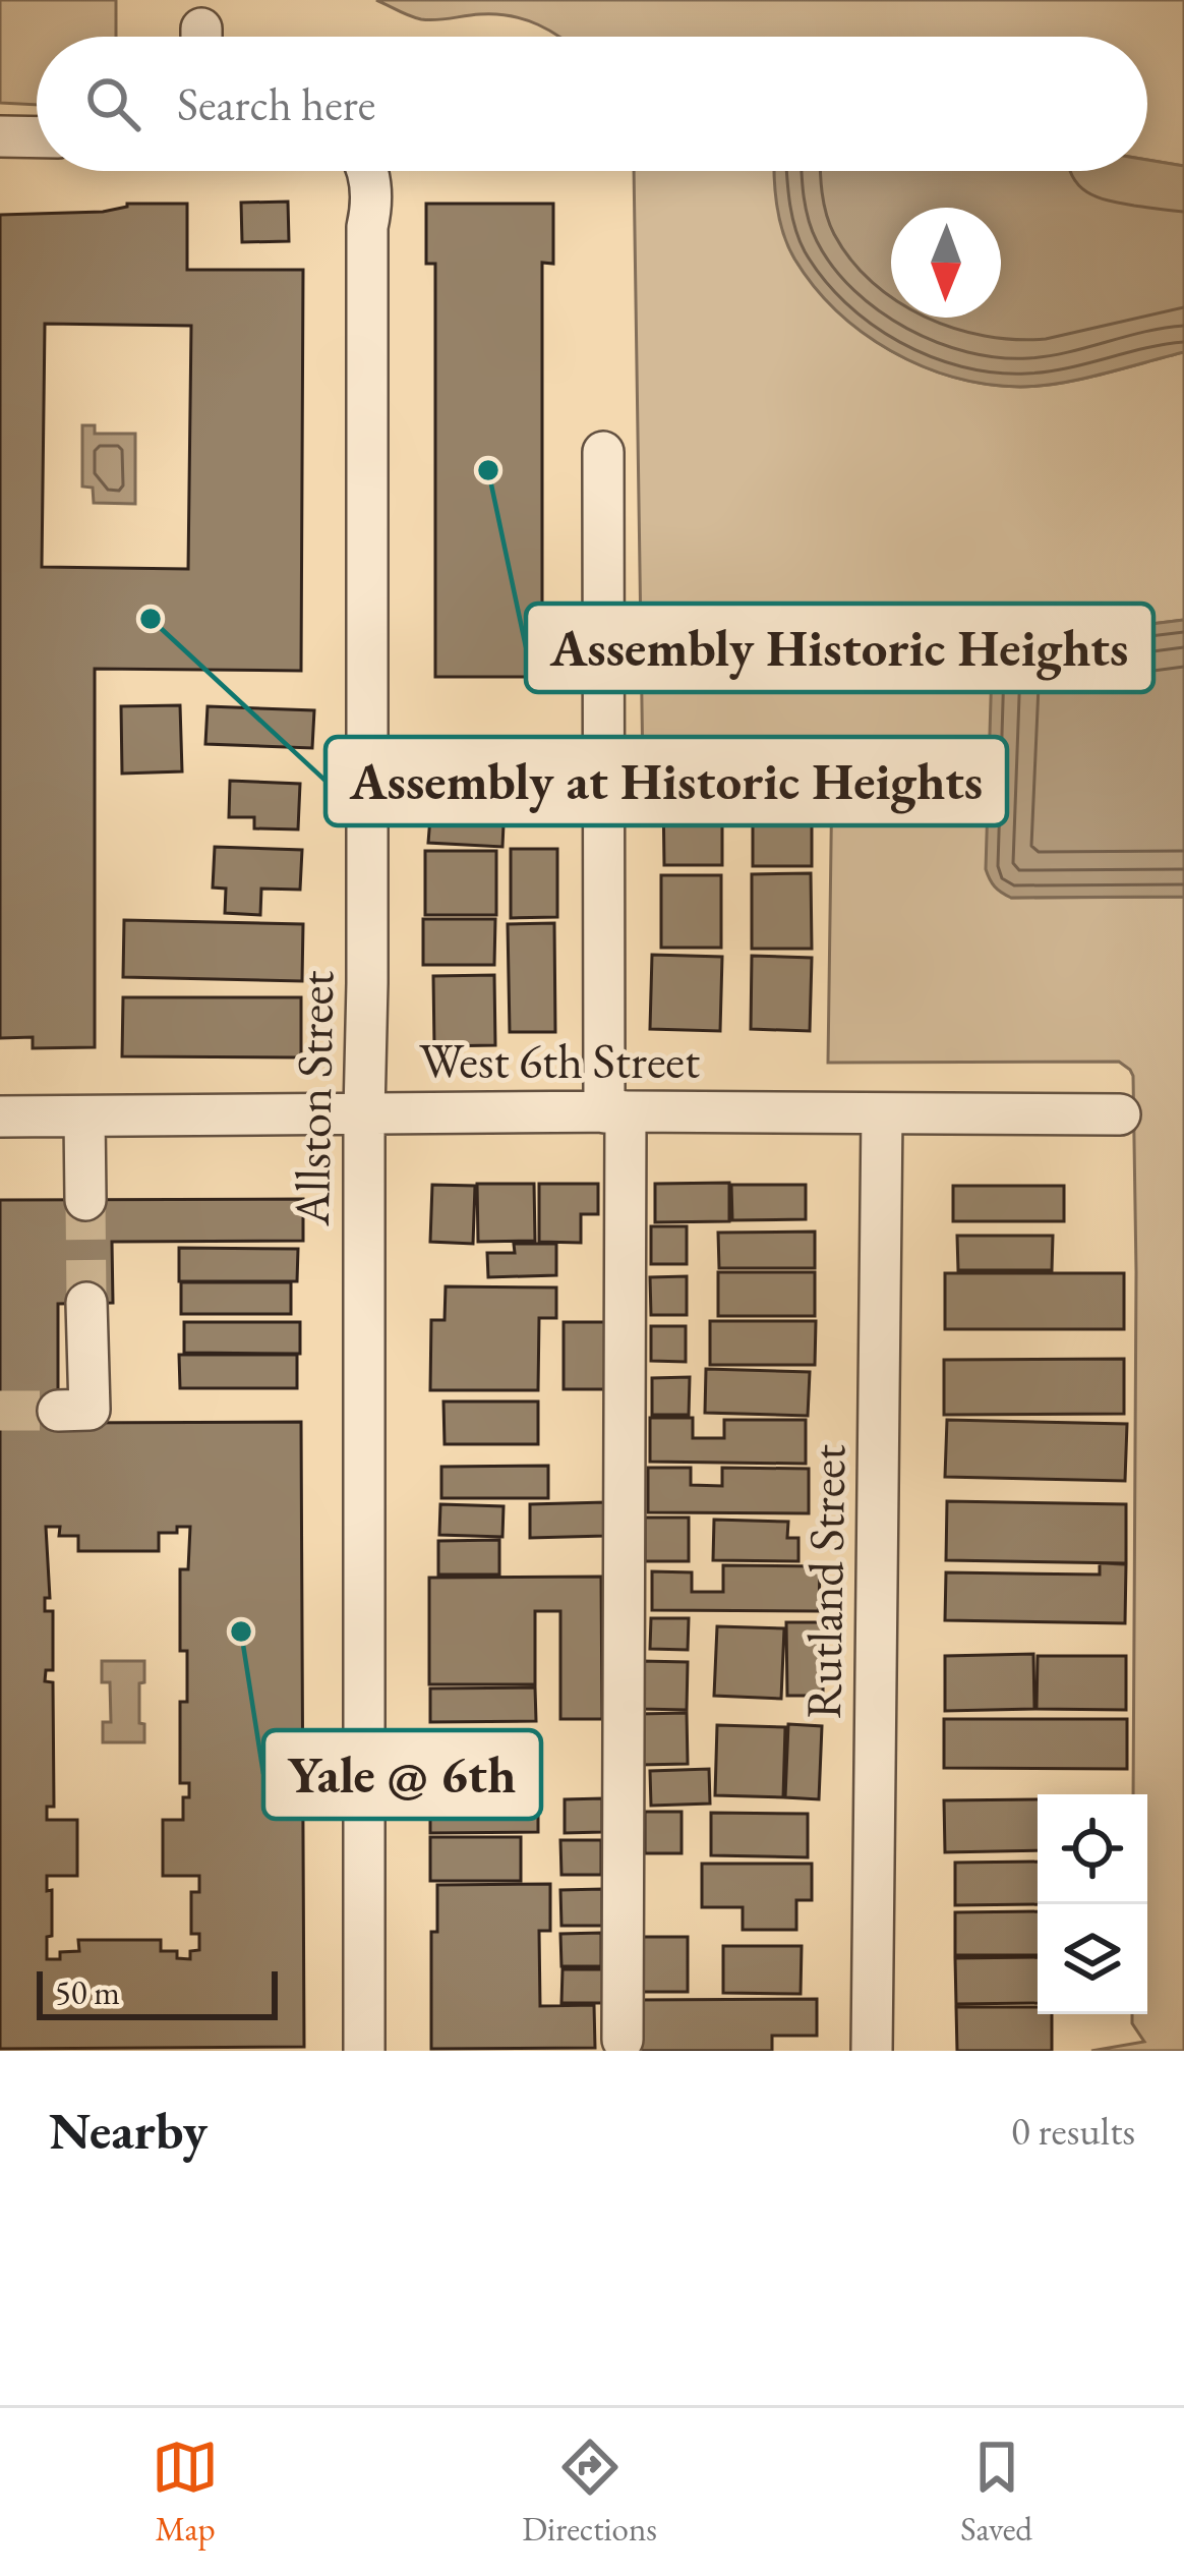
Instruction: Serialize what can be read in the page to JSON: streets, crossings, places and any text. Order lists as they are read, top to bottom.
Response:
{
  "streets": {
    "street": ["West 6th Street", "Allston Street", "Rutland Street"]
  },
  "crossings": [
    ["West 6th Street", "Allston Street"],
    ["West 6th Street", "Rutland Street"]
  ],
  "places": ["Assembly Historic Heights", "Assembly at Historic Heights", "Yale @ 6th"],
  "scale_bar": "50 m",
  "north": "bottom",
  "page": {
    "search": "Search here",
    "scale": "50 m",
    "heading": ["Nearby", "0 results"],
    "nav": ["Map", "Directions", "Saved"]
  }
}
